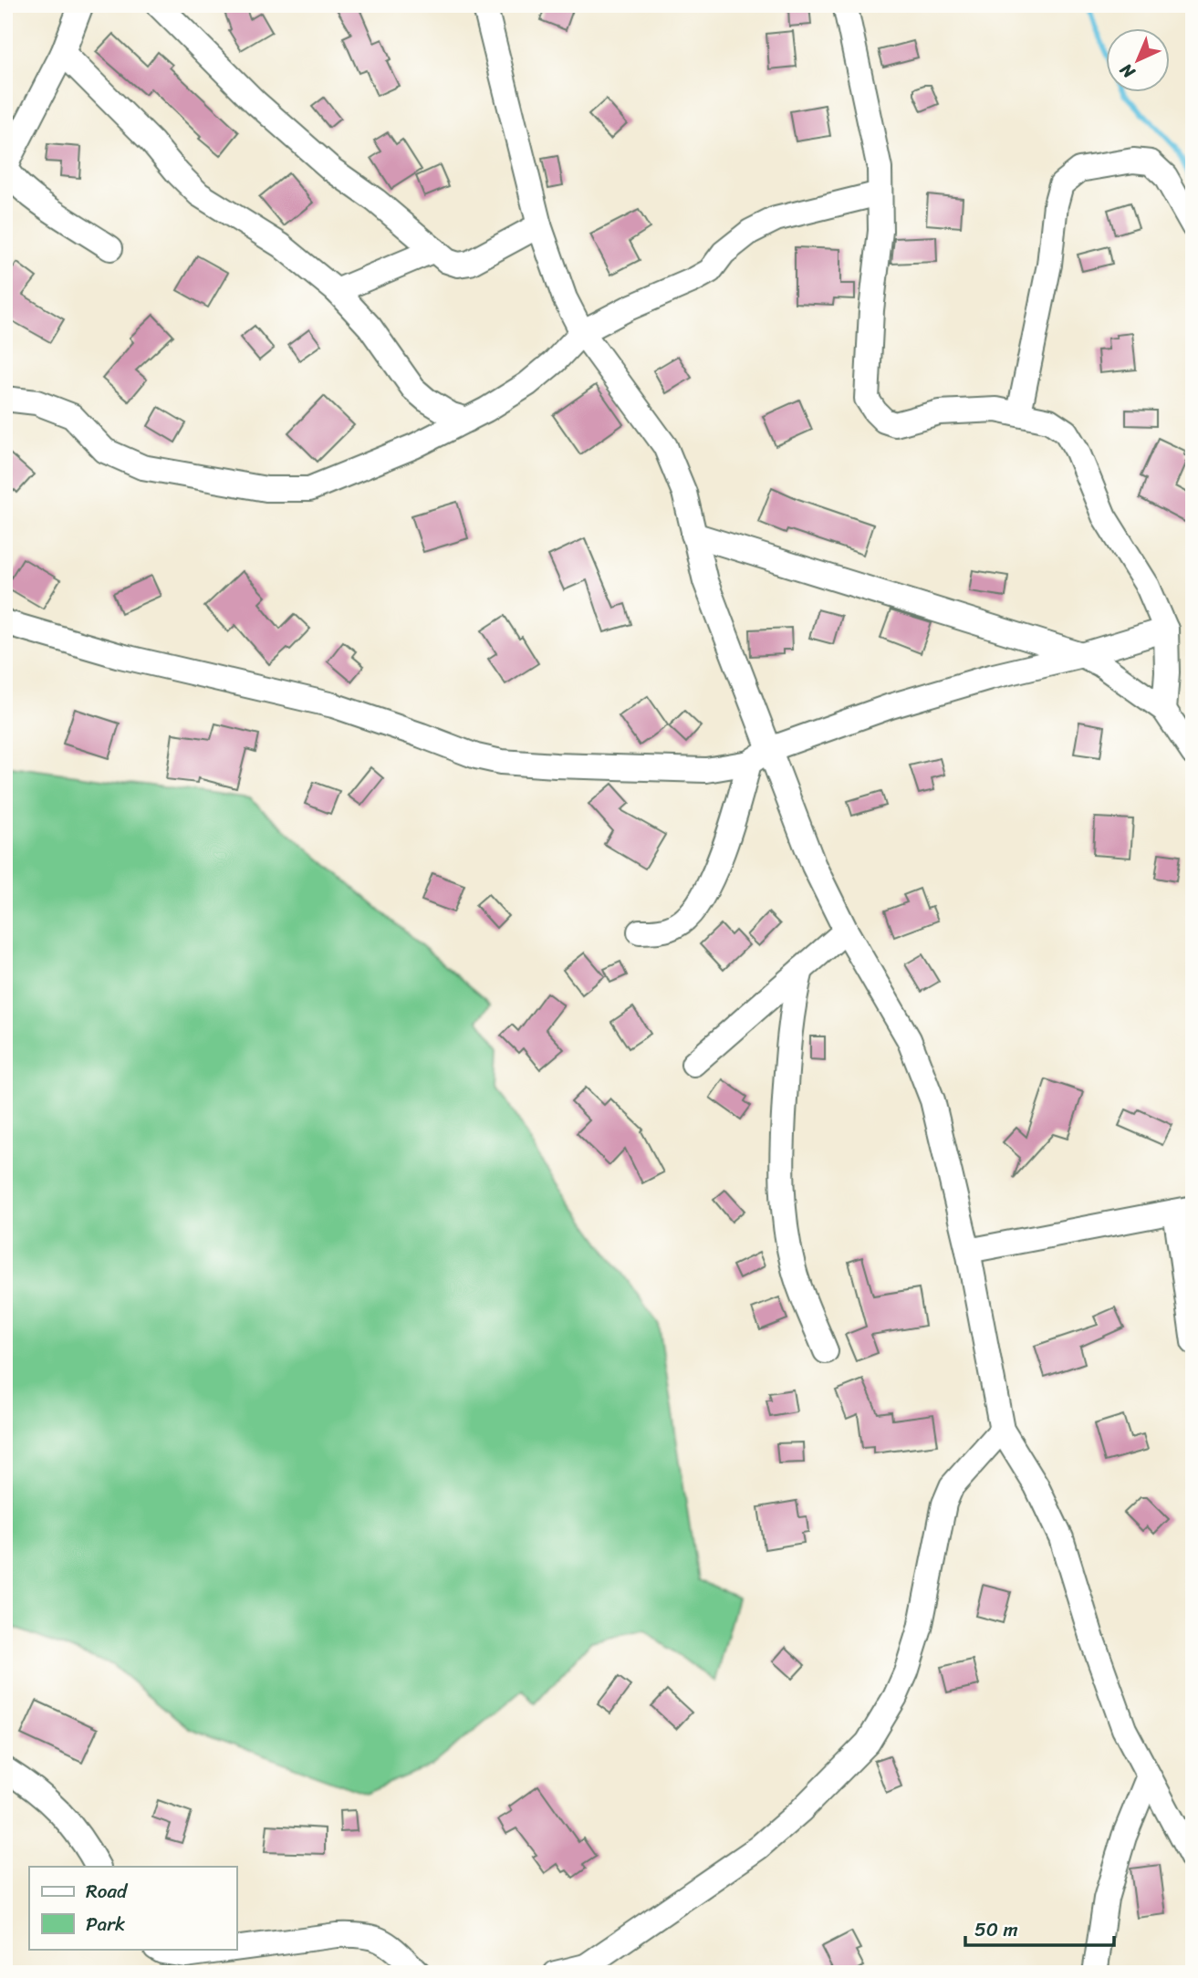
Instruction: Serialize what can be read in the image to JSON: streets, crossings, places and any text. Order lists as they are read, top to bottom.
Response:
{
  "legend": ["Road", "Park"],
  "scale_bar": "50 m",
  "north": "bottom left"
}
